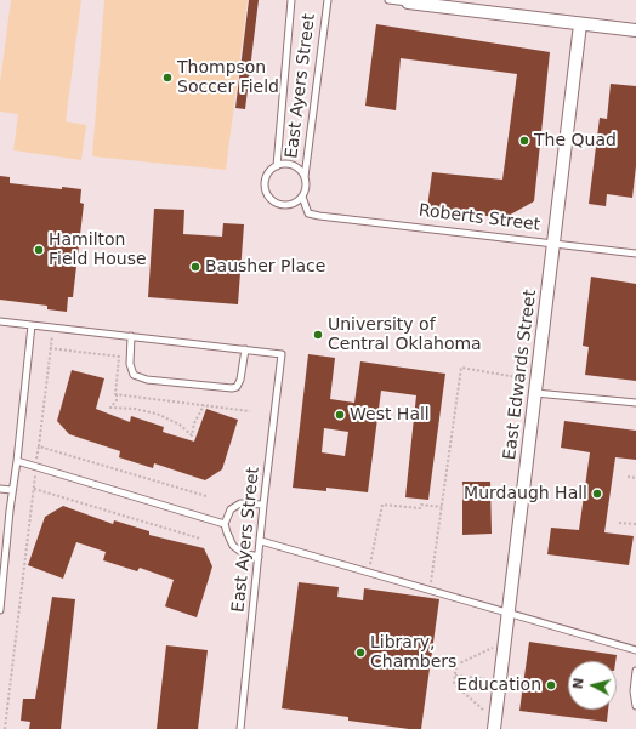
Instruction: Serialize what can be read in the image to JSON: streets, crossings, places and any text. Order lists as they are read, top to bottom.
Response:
{
  "streets": {
    "street": ["East Edwards Street"],
    "lane": ["East Ayers Street", "Roberts Street"]
  },
  "crossings": [
    ["East Ayers Street", "Roberts Street"],
    ["Roberts Street", "East Edwards Street"]
  ],
  "places": [
    "Thompson Soccer Field",
    "The Quad",
    "Hamilton Field House",
    "Bausher Place",
    "University of Central Oklahoma",
    "West Hall",
    "Murdaugh Hall",
    "Library, Chambers",
    "Education"
  ],
  "north": "left"
}
